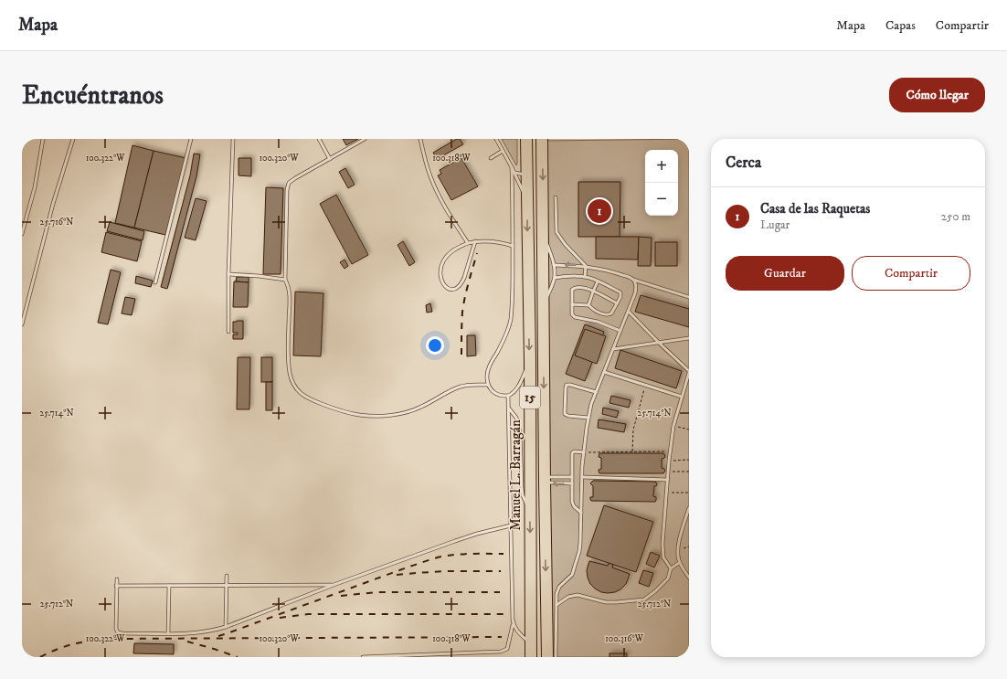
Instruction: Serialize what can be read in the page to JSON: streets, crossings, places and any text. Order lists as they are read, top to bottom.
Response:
{
  "streets": {
    "highway": ["15", "Manuel L. Barragán"]
  },
  "page": {
    "header": "Mapa",
    "nav": ["Mapa", "Capas", "Compartir"],
    "buttons": [
      "Cómo llegar",
      ["Guardar", "Compartir"]
    ],
    "title": "Encuéntranos",
    "heading": "Cerca",
    "map_buttons": ["+", "−"],
    "list": [
      {
        "mark": "1",
        "name": "Casa de las Raquetas",
        "note": "Lugar",
        "value": "250 m"
      }
    ],
    "pins": "1"
  },
  "coordinates": [
    "100.322°W",
    "100.320°W",
    "100.318°W",
    "25.716°N",
    "25.714°N",
    "25.712°N",
    "100.316°W"
  ]
}
